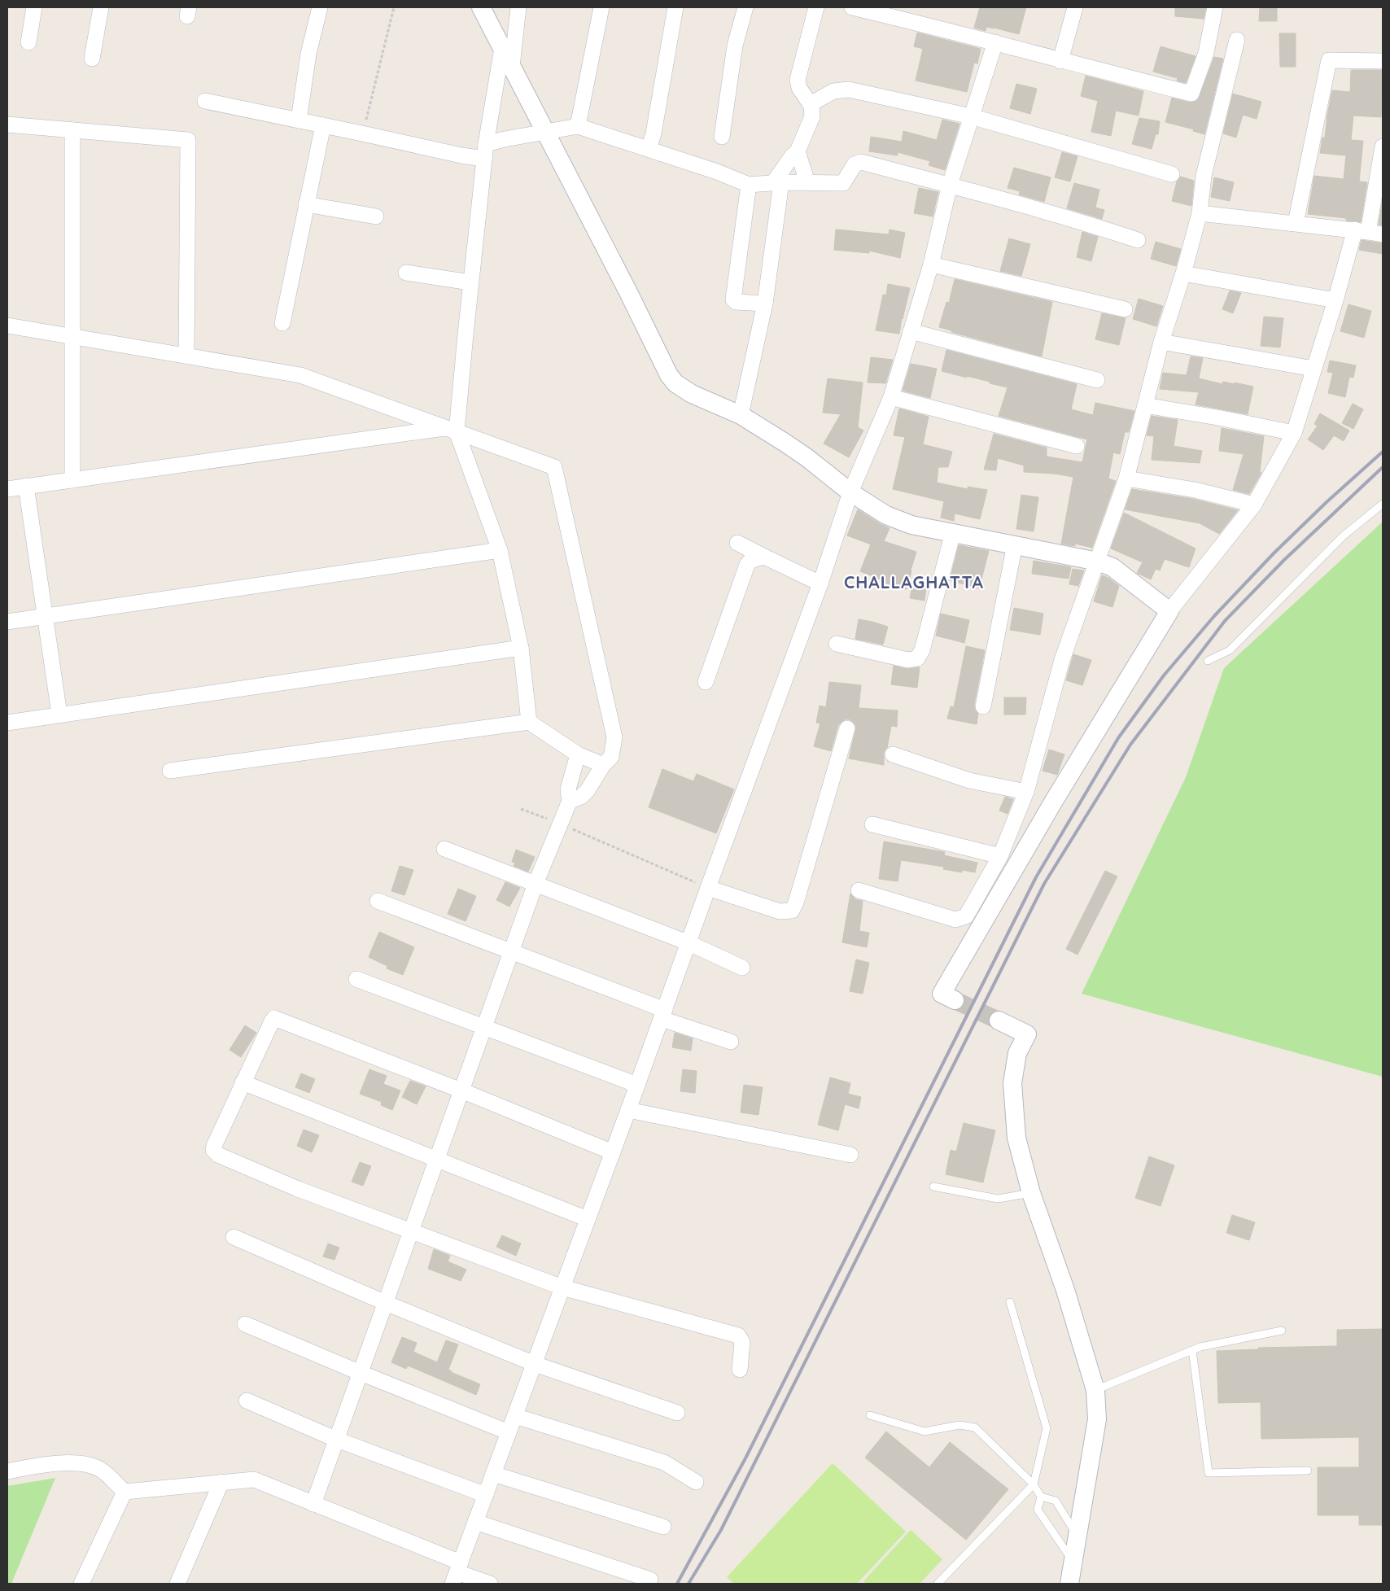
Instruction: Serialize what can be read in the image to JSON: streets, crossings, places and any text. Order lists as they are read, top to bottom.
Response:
{
  "districts": ["CHALLAGHATTA"]
}
